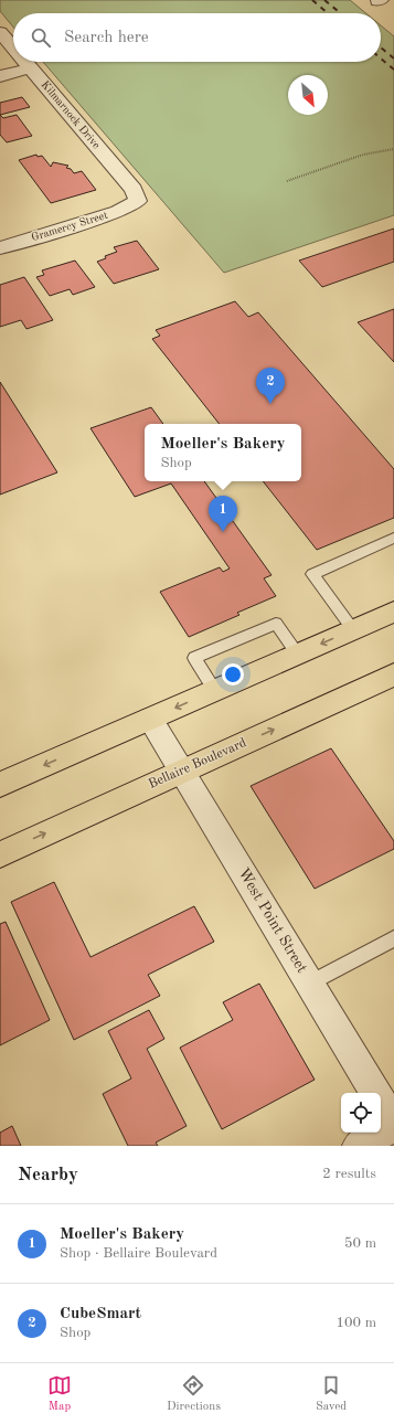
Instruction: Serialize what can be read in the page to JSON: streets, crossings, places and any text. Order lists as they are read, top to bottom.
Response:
{
  "streets": {
    "main road": ["Bellaire Boulevard"],
    "street": ["Kilmarnock Drive", "Gramercy Street", "West Point Street"]
  },
  "crossings": [
    ["Kilmarnock Drive", "Gramercy Street"],
    ["Bellaire Boulevard", "West Point Street"]
  ],
  "north": "bottom right",
  "page": {
    "search": "Search here",
    "pins": ["2", "1"],
    "popup": ["Moeller's Bakery", "Shop"],
    "heading": ["Nearby", "2 results"],
    "list": [
      {
        "mark": "1",
        "name": "Moeller's Bakery",
        "note": "Shop · Bellaire Boulevard",
        "value": "50 m"
      },
      {
        "mark": "2",
        "name": "CubeSmart",
        "note": "Shop",
        "value": "100 m"
      }
    ],
    "nav": ["Map", "Directions", "Saved"]
  }
}
